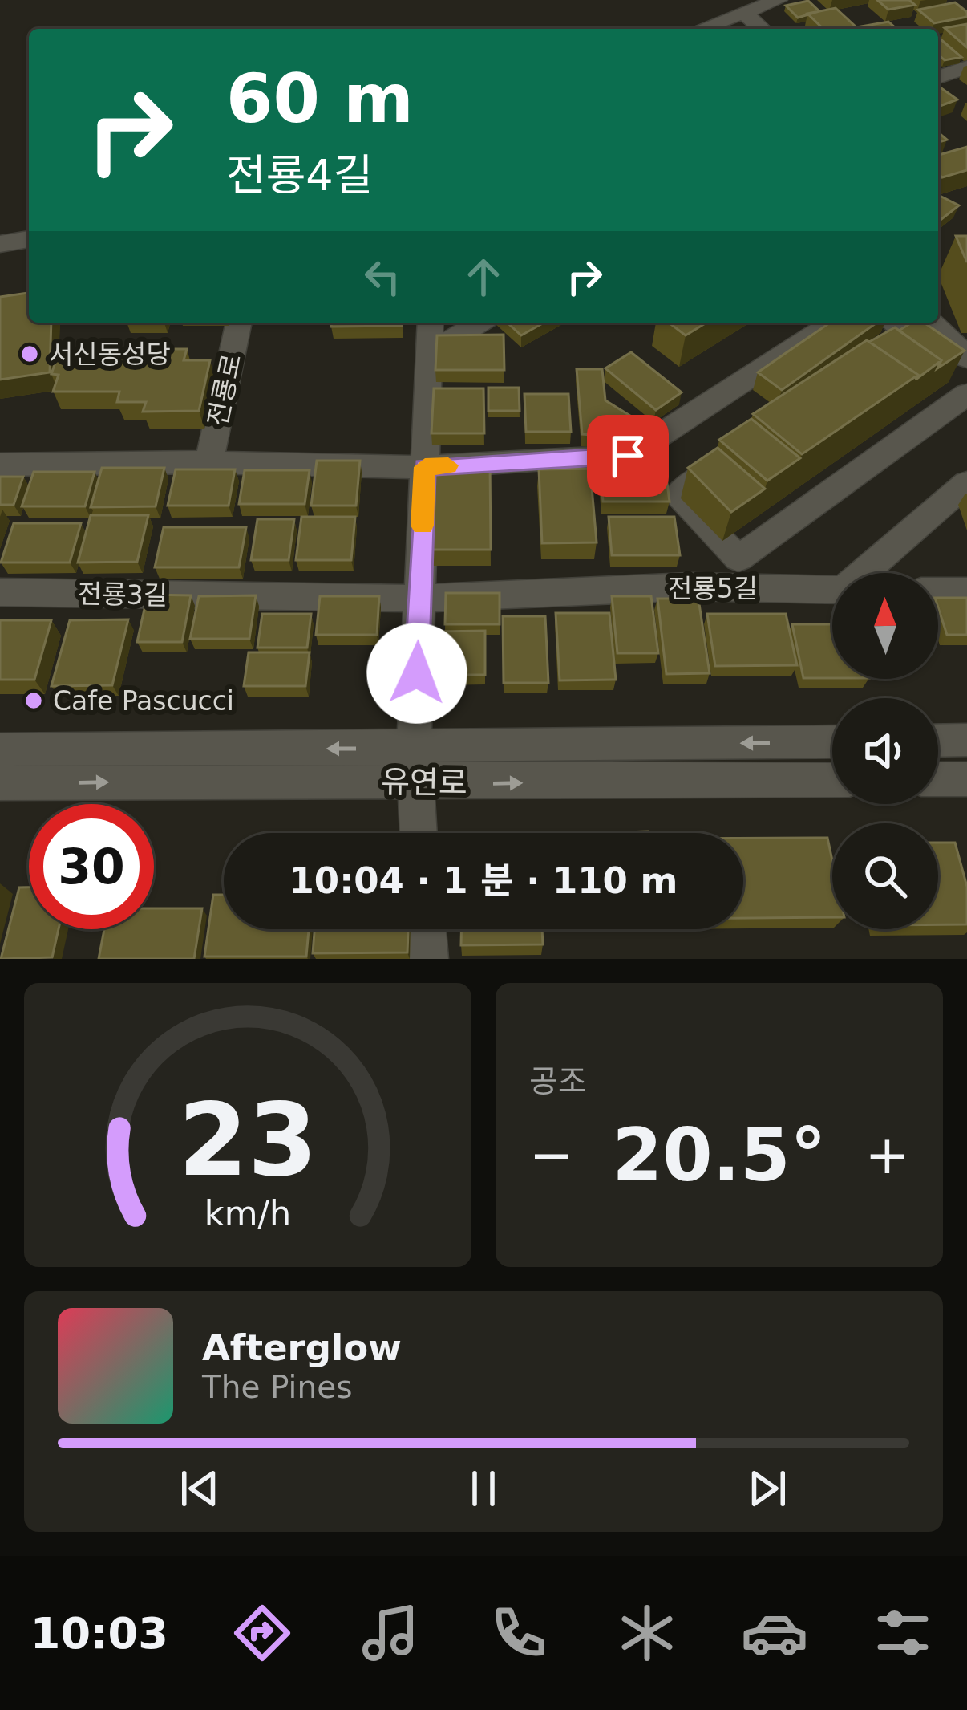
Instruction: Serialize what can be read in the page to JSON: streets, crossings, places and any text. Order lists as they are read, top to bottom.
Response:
{
  "streets": {
    "street": [
      "전룡로",
      "전룡5길",
      "전룡3길",
      "유연로"
    ]
  },
  "crossings": [
    ["전룡5길", "전룡3길"]
  ],
  "places": ["서신동성당", "Cafe Pascucci"],
  "north": "top",
  "page": {
    "turn": ["60 m", "전룡4길"],
    "limit": "30",
    "trip": "10:04 · 1 분 · 110 m",
    "tile": "공조",
    "heat": ["−", "20.5°", "+"],
    "song": ["Afterglow", "The Pines"],
    "tabs": "10:03",
    "gauge": ["23", "km/h"]
  }
}
